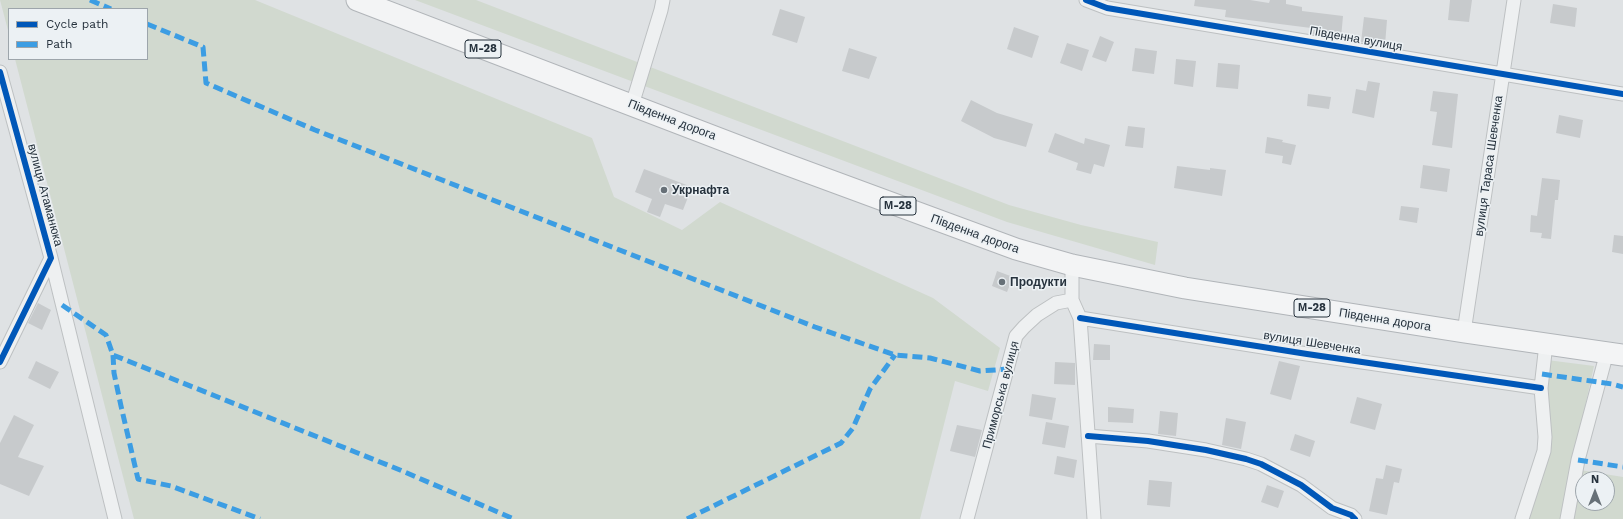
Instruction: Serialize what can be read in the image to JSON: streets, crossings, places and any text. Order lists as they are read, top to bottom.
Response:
{
  "streets": {
    "highway": ["М-28", "Південна дорога"],
    "street": [
      "Південна вулиця",
      "вулиця Тараса Шевченка",
      "вулиця Атаманюка",
      "вулиця Шевченка",
      "Приморська вулиця"
    ]
  },
  "crossings": [
    ["Південна вулиця", "вулиця Тараса Шевченка"],
    ["Південна дорога", "вулиця Тараса Шевченка"]
  ],
  "places": ["Укрнафта", "Продукти"],
  "legend": ["Cycle path", "Path"],
  "north": "top"
}
